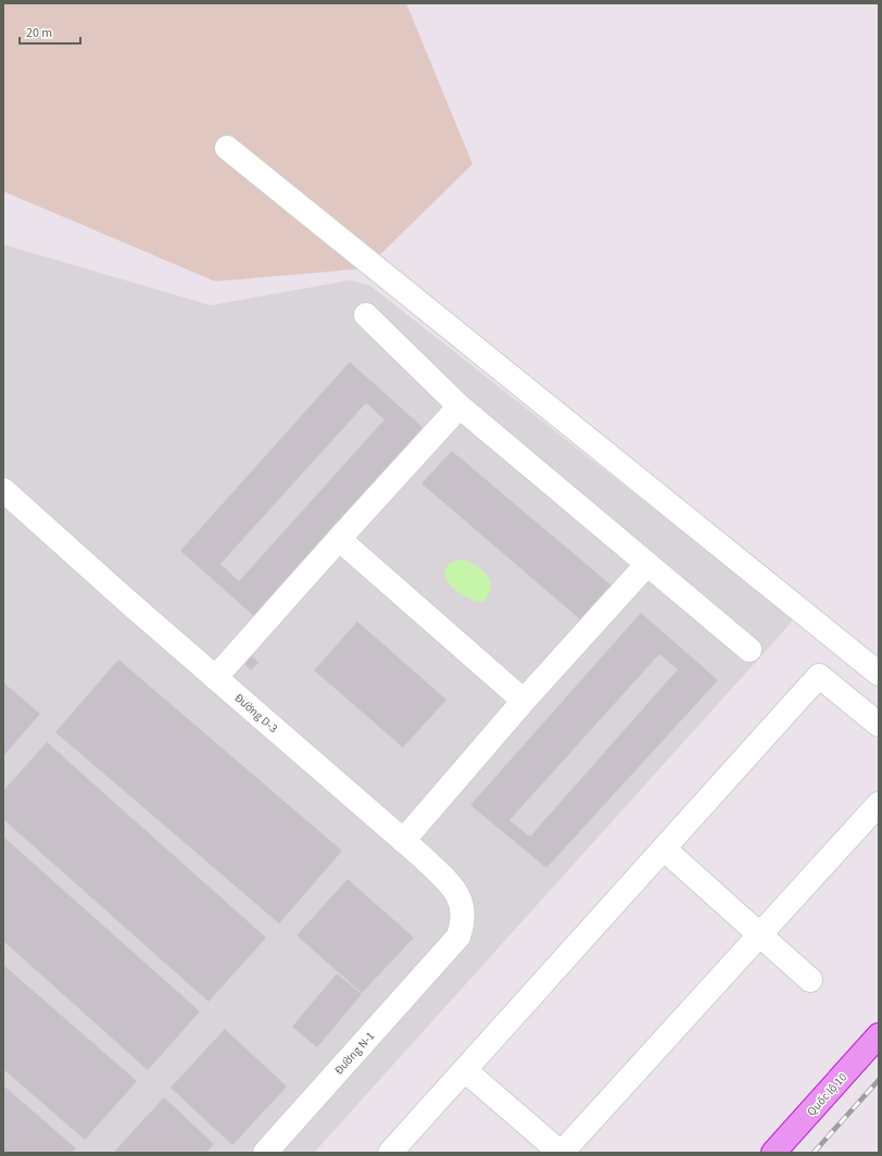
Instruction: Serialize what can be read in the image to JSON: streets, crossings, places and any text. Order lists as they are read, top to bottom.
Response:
{
  "streets": {
    "highway": ["Quốc lộ 10"],
    "street": ["Đường D-3", "Đường N-1"]
  },
  "crossings": [
    ["Đường D-3", "Đường N-1"]
  ],
  "scale_bar": "20 m"
}
